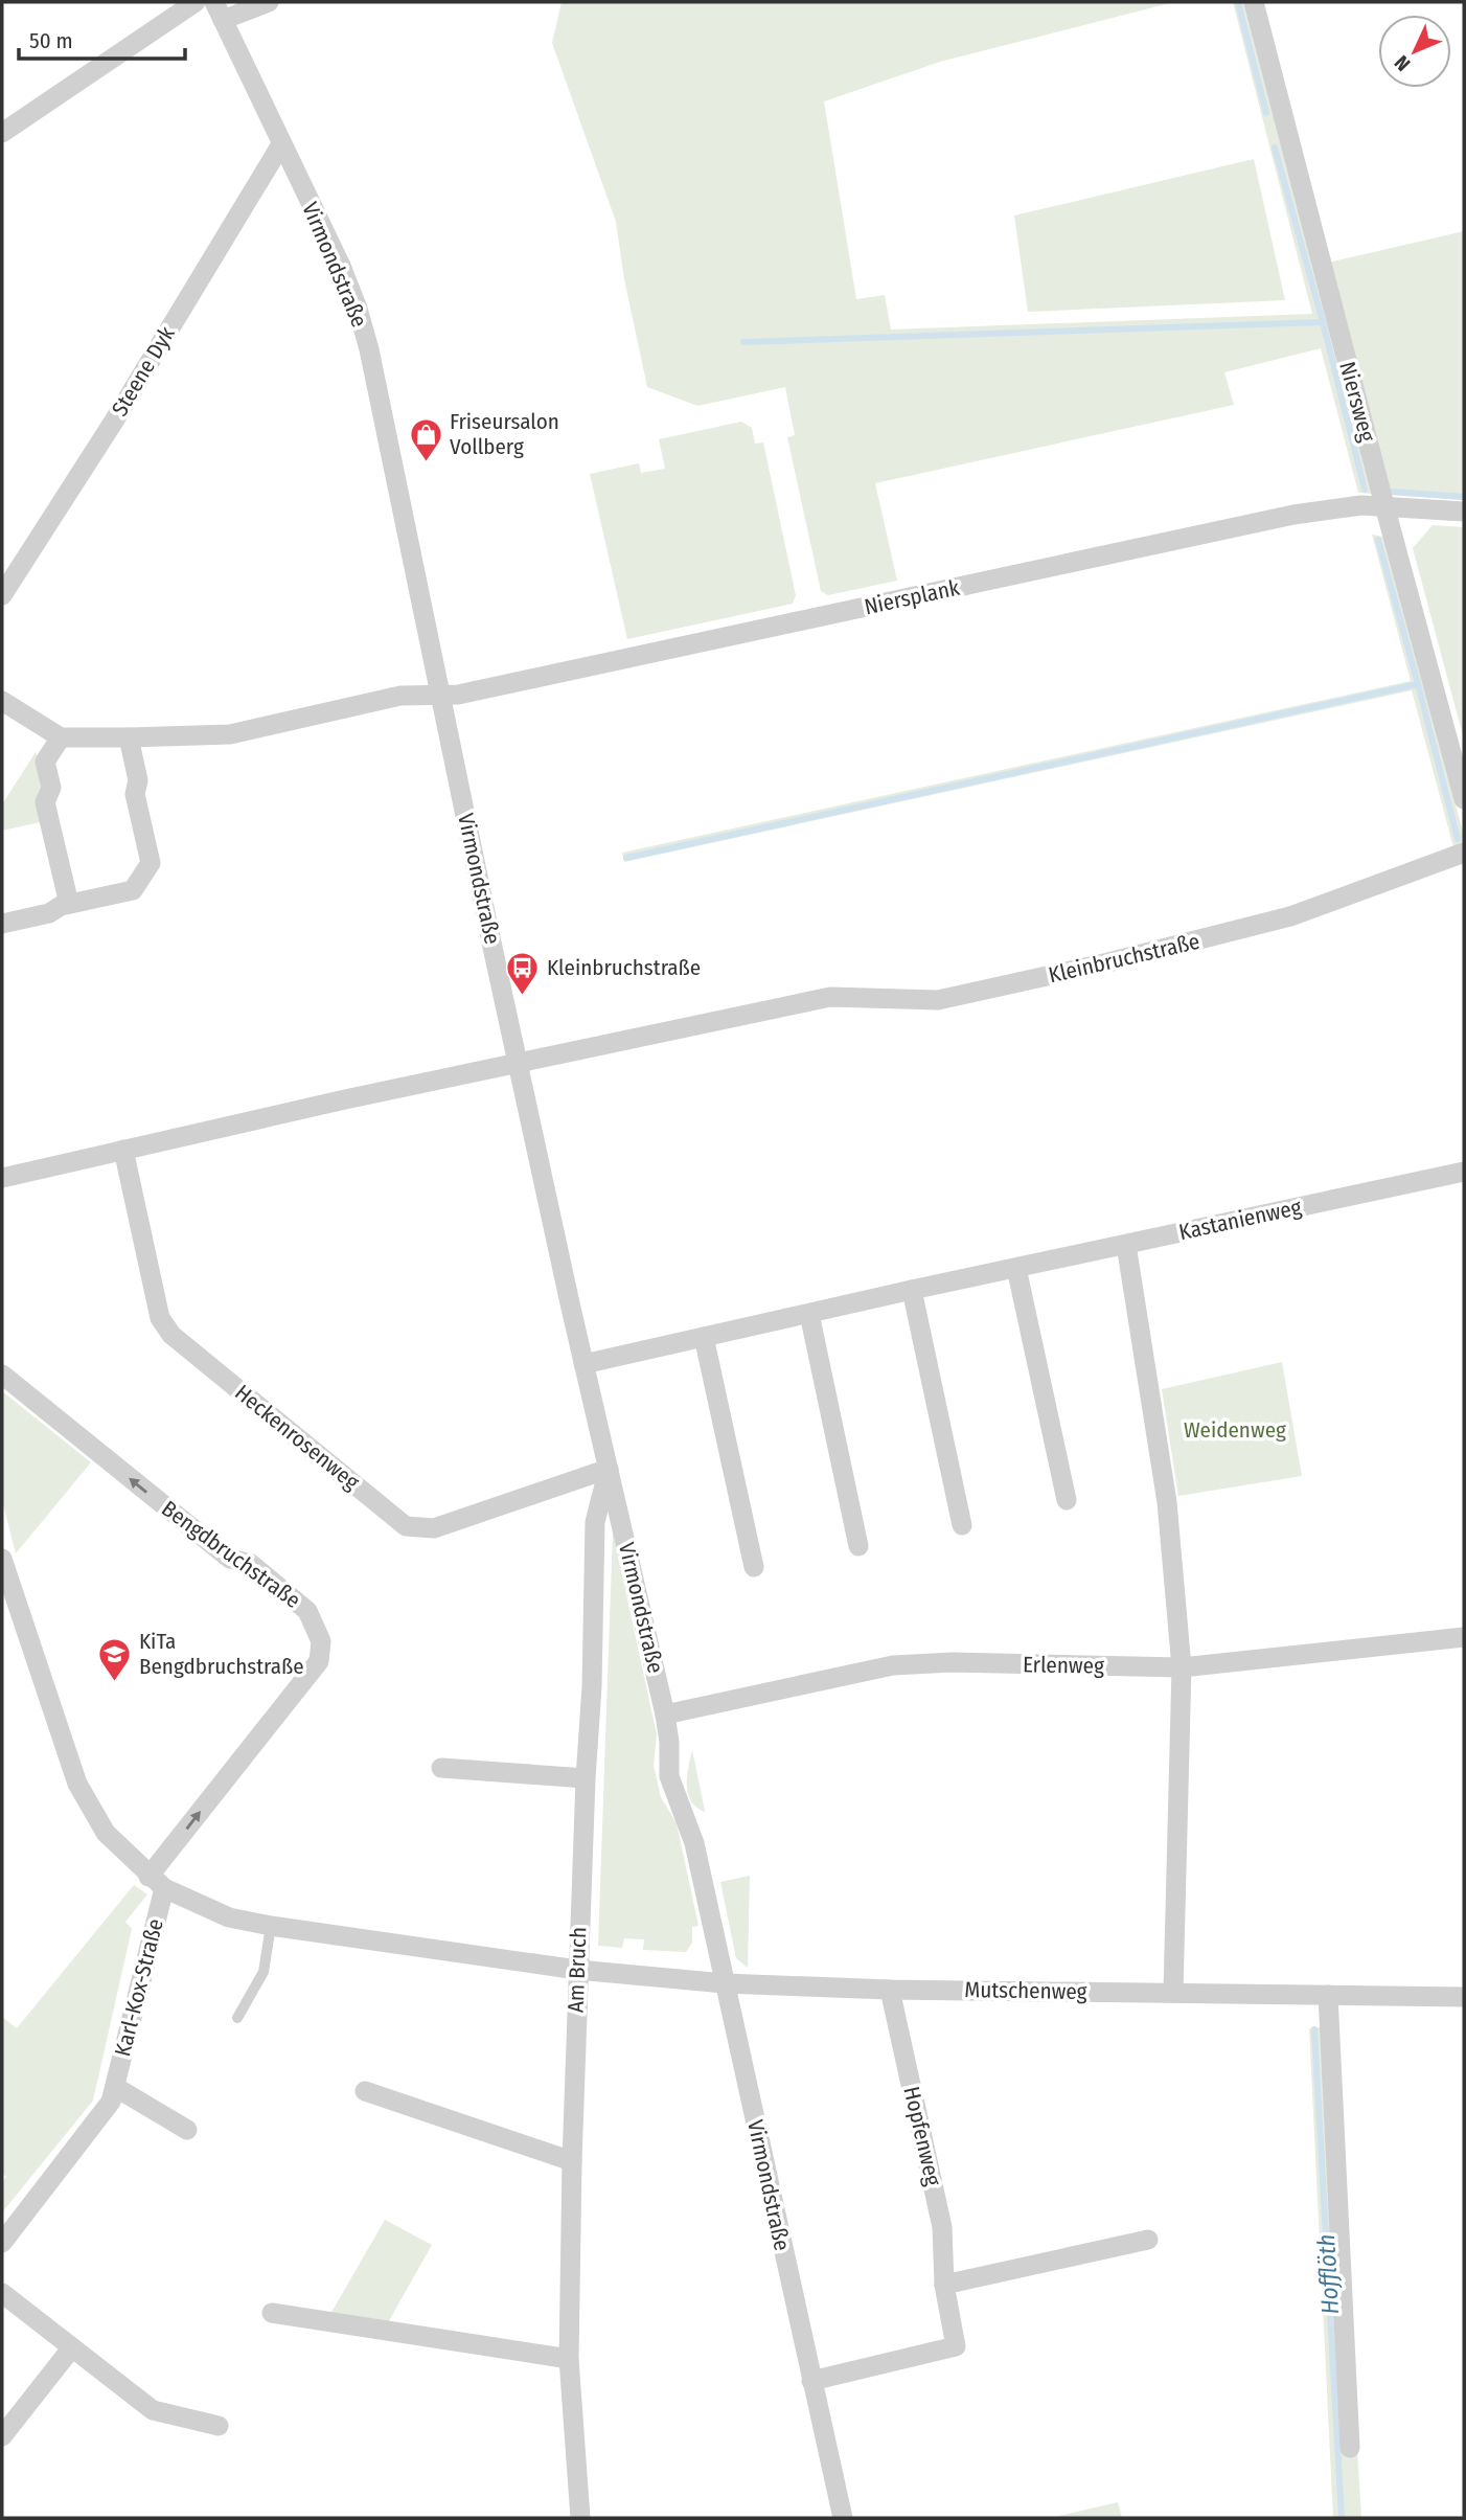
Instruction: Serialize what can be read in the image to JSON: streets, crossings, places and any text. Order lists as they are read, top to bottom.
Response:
{
  "streets": {
    "street": [
      "Virmondstraße",
      "Steene Dyk",
      "Niersweg",
      "Niersplank",
      "Kleinbruchstraße",
      "Kastanienweg",
      "Heckenrosenweg",
      "Bengdbruchstraße",
      "Erlenweg",
      "Am Bruch",
      "Karl-Kox-Straße",
      "Mutschenweg",
      "Hopfenweg"
    ]
  },
  "crossings": [
    ["Virmondstraße", "Steene Dyk"],
    ["Virmondstraße", "Niersplank"],
    ["Virmondstraße", "Kleinbruchstraße"],
    ["Virmondstraße", "Kastanienweg"],
    ["Virmondstraße", "Heckenrosenweg"],
    ["Virmondstraße", "Erlenweg"],
    ["Virmondstraße", "Am Bruch"],
    ["Virmondstraße", "Mutschenweg"],
    ["Virmondstraße", "Hopfenweg"],
    ["Niersweg", "Niersplank"],
    ["Kleinbruchstraße", "Heckenrosenweg"],
    ["Heckenrosenweg", "Am Bruch"],
    ["Bengdbruchstraße", "Karl-Kox-Straße"],
    ["Mutschenweg", "Hopfenweg"]
  ],
  "water": ["Hofflöth"],
  "parks": ["Weidenweg"],
  "places": {
    "shop": ["Friseursalon Vollberg"],
    "bus stop": ["Kleinbruchstraße"],
    "school or university": ["KiTa Bengdbruchstraße"]
  },
  "scale_bar": "50 m",
  "north": "bottom left"
}
